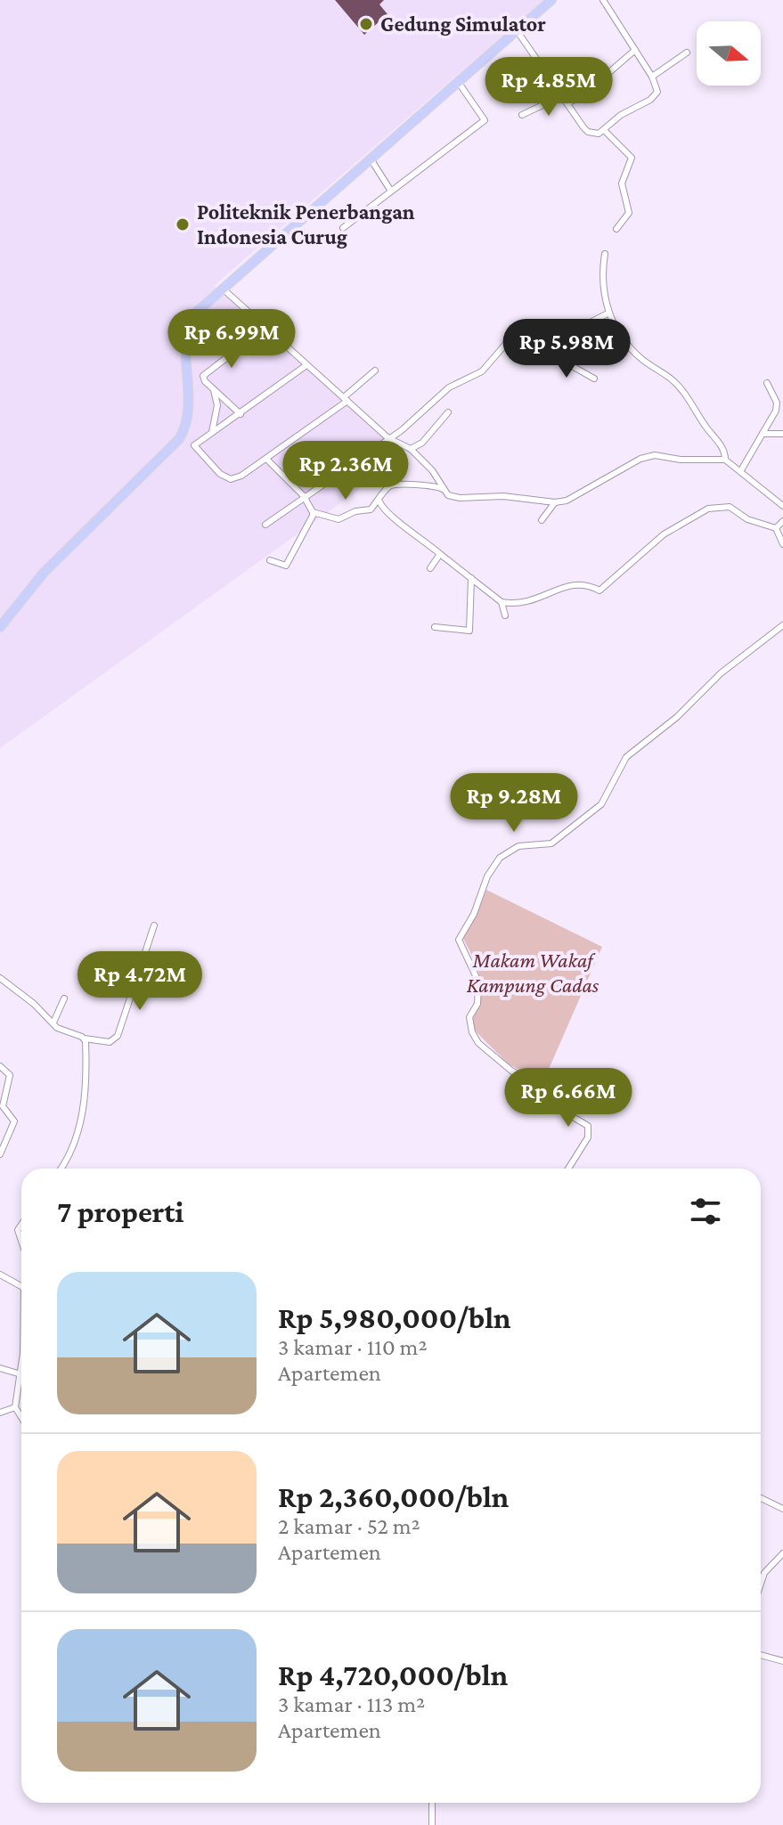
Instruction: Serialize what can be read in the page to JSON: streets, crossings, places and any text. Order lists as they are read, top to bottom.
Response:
{
  "parks": ["Makam Wakaf Kampung Cadas"],
  "places": ["Gedung Simulator", "Politeknik Penerbangan Indonesia Curug"],
  "north": "right",
  "page": {
    "price": [
      "Rp 4.85M",
      "Rp 6.99M",
      "Rp 5.98M",
      "Rp 2.36M",
      "Rp 9.28M",
      "Rp 4.72M",
      "Rp 6.66M"
    ],
    "heading": "7 properti",
    "list": [
      {
        "name": "Rp 5,980,000/bln",
        "note": "3 kamar · 110 m² · Apartemen"
      },
      {
        "name": "Rp 2,360,000/bln",
        "note": "2 kamar · 52 m² · Apartemen"
      },
      {
        "name": "Rp 4,720,000/bln",
        "note": "3 kamar · 113 m² · Apartemen"
      }
    ]
  }
}
